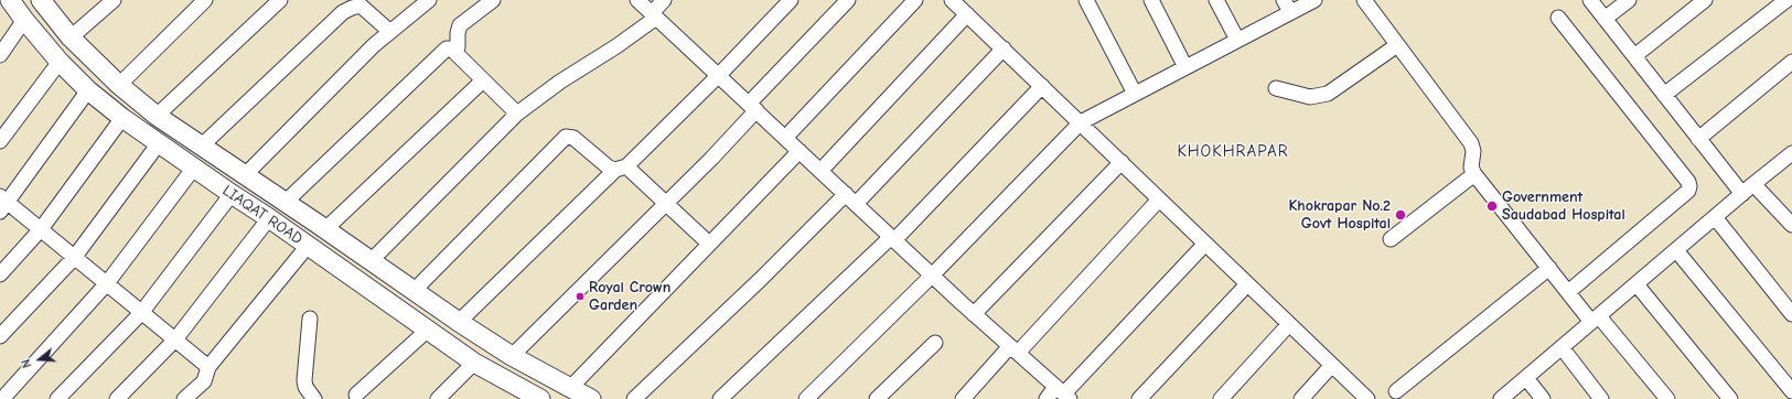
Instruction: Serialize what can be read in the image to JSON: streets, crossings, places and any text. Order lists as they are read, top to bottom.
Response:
{
  "streets": {
    "main road": ["LIAQAT ROAD"]
  },
  "districts": ["KHOKHRAPAR"],
  "places": ["Government Saudabad Hospital", "Khokrapar No.2 Govt Hospital", "Royal Crown Garden"],
  "north": "left"
}
